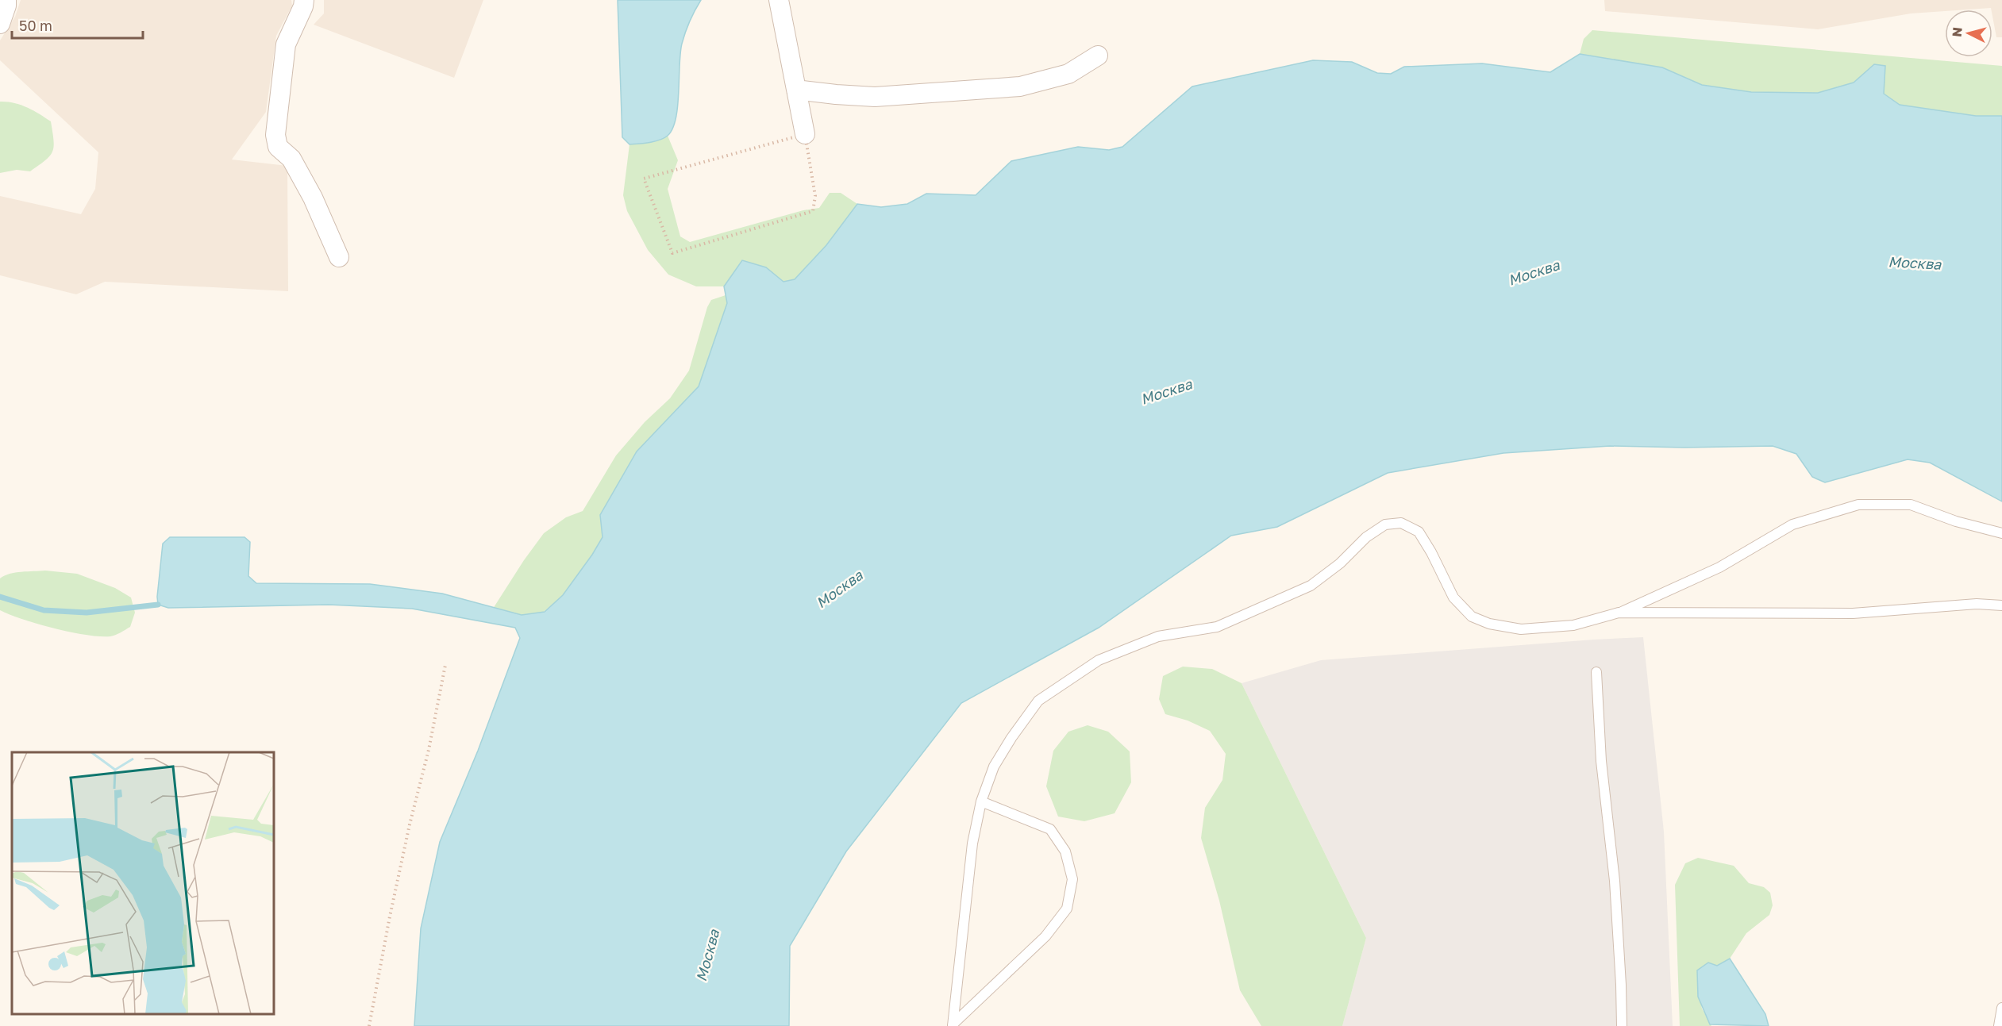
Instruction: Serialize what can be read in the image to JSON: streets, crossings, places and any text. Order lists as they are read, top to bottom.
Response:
{
  "water": ["Москва"],
  "scale_bar": "50 m",
  "north": "left"
}
